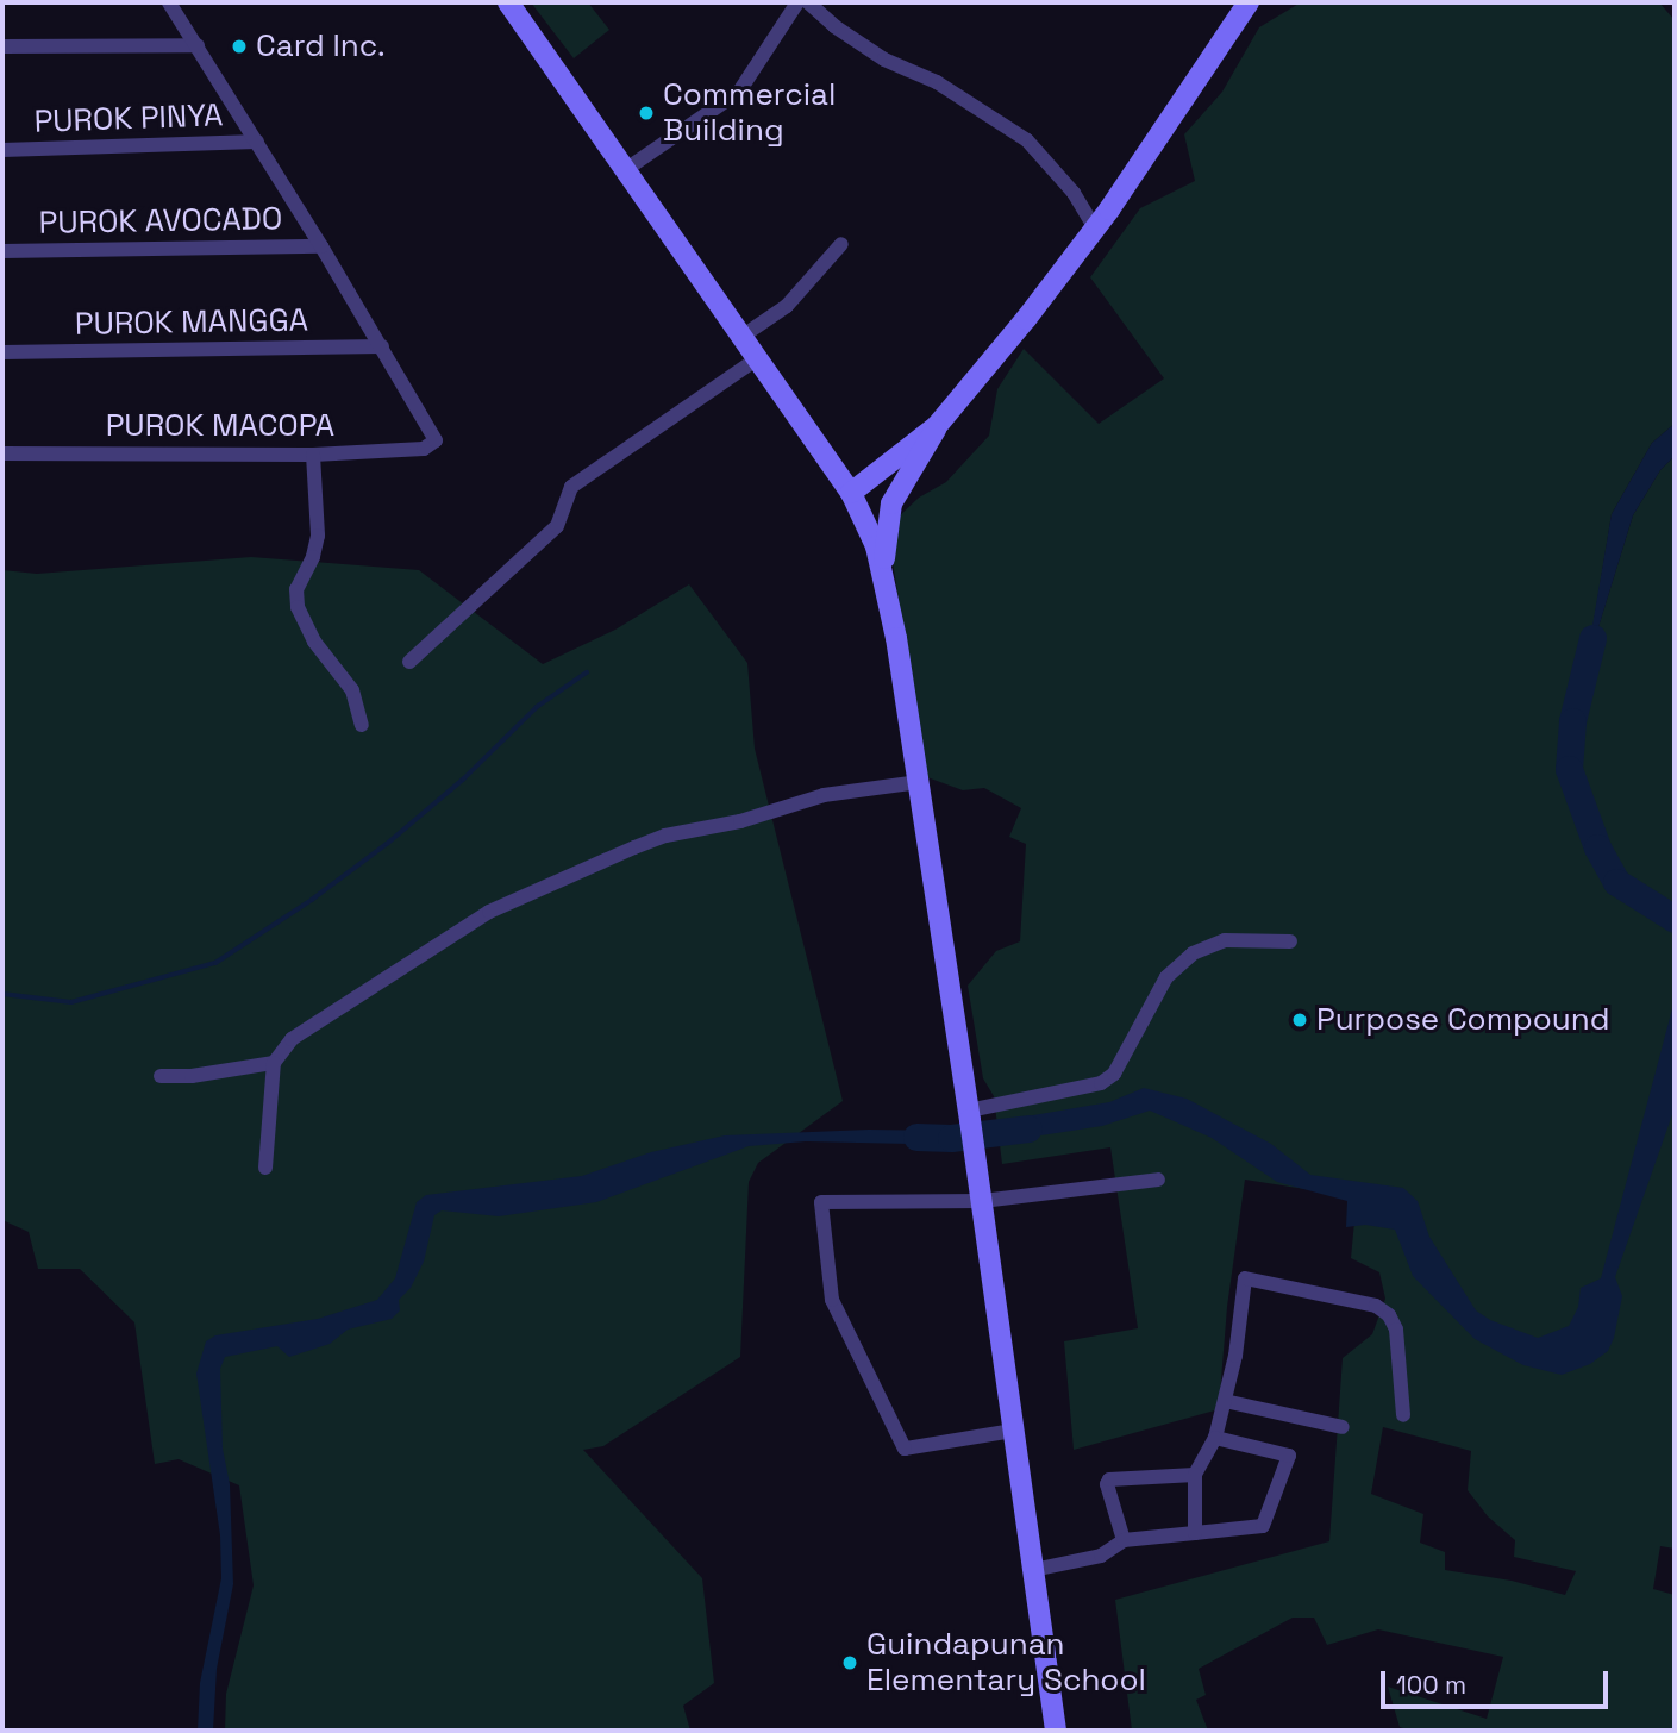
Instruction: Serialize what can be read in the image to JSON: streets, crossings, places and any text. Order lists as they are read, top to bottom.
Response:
{
  "streets": {
    "street": [
      "PUROK PINYA",
      "PUROK AVOCADO",
      "PUROK MANGGA",
      "PUROK MACOPA"
    ]
  },
  "crossings": [
    ["PUROK MANGGA", "PUROK MACOPA"]
  ],
  "places": [
    "Card Inc.",
    "Commercial Building",
    "Purpose Compound",
    "Guindapunan Elementary School"
  ],
  "scale_bar": "100 m"
}
